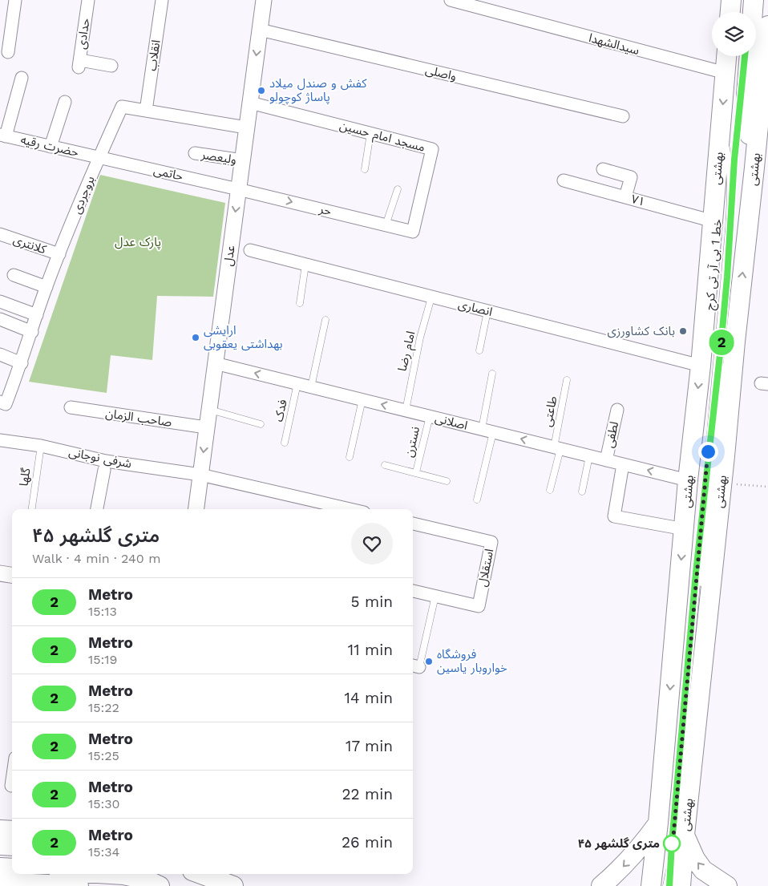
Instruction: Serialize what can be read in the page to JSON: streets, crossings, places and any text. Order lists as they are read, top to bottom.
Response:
{
  "streets": {
    "main road": ["بهشتى", "بهشتی"],
    "street": [
      "حدادی",
      "سیدالشهدا",
      "انقلاب",
      "واصلی",
      "مسجد امام حسین",
      "حضرت رقیه",
      "ولیعصر",
      "حاتمی",
      "بروجردی",
      "۷۱",
      "حر",
      "کلانتری",
      "عدل",
      "انصاری",
      "صاحب الزمان",
      "اصلانی",
      "لطفی",
      "شرفی نوجانی",
      "استقلال"
    ],
    "lane": [
      "خط 1 بی آر تی کرج",
      "امام رضا",
      "فدک",
      "طاعتی",
      "نسترن",
      "گلها"
    ]
  },
  "crossings": [
    ["سیدالشهدا", "بهشتى"],
    ["انقلاب", "بروجردی"],
    ["واصلی", "عدل"],
    ["مسجد امام حسین", "حر"],
    ["مسجد امام حسین", "عدل"],
    ["حضرت رقیه", "حاتمی"],
    ["حضرت رقیه", "بروجردی"],
    ["ولیعصر", "عدل"],
    ["بهشتى", "۷۱"],
    ["بهشتى", "خط 1 بی آر تی کرج"],
    ["بهشتى", "انصاری"],
    ["بهشتى", "اصلانی"],
    ["حاتمی", "بروجردی"],
    ["حاتمی", "حر"],
    ["حاتمی", "عدل"],
    ["بروجردی", "کلانتری"],
    ["بروجردی", "عدل"],
    ["حر", "عدل"],
    ["عدل", "صاحب الزمان"],
    ["عدل", "اصلانی"],
    ["عدل", "شرفی نوجانی"],
    ["انصاری", "امام رضا"],
    ["امام رضا", "اصلانی"],
    ["فدک", "اصلانی"],
    ["طاعتی", "اصلانی"],
    ["اصلانی", "لطفی"],
    ["اصلانی", "نسترن"],
    ["شرفی نوجانی", "گلها"]
  ],
  "one_way": [
    "بهشتى",
    "حر",
    "عدل",
    "اصلانی"
  ],
  "parks": ["پارک عدل"],
  "places": [
    "کفش و صندل میلاد پاساژ کوچولو",
    "بانک کشاورزی",
    "ارایشی بهداشتی یعقوبی",
    "فروشگاه خواروبار یاسین",
    "۴۵ متری گلشهر"
  ],
  "lines": ["metro line 2"],
  "page": {
    "on_map": "2",
    "heading": ["۴۵ متری گلشهر", "Walk · 4 min · 240 m"],
    "list": [
      {
        "mark": "2",
        "name": "Metro",
        "note": "15:13",
        "value": "5 min"
      },
      {
        "mark": "2",
        "name": "Metro",
        "note": "15:19",
        "value": "11 min"
      },
      {
        "mark": "2",
        "name": "Metro",
        "note": "15:22",
        "value": "14 min"
      },
      {
        "mark": "2",
        "name": "Metro",
        "note": "15:25",
        "value": "17 min"
      },
      {
        "mark": "2",
        "name": "Metro",
        "note": "15:30",
        "value": "22 min"
      },
      {
        "mark": "2",
        "name": "Metro",
        "note": "15:34",
        "value": "26 min"
      }
    ]
  }
}
